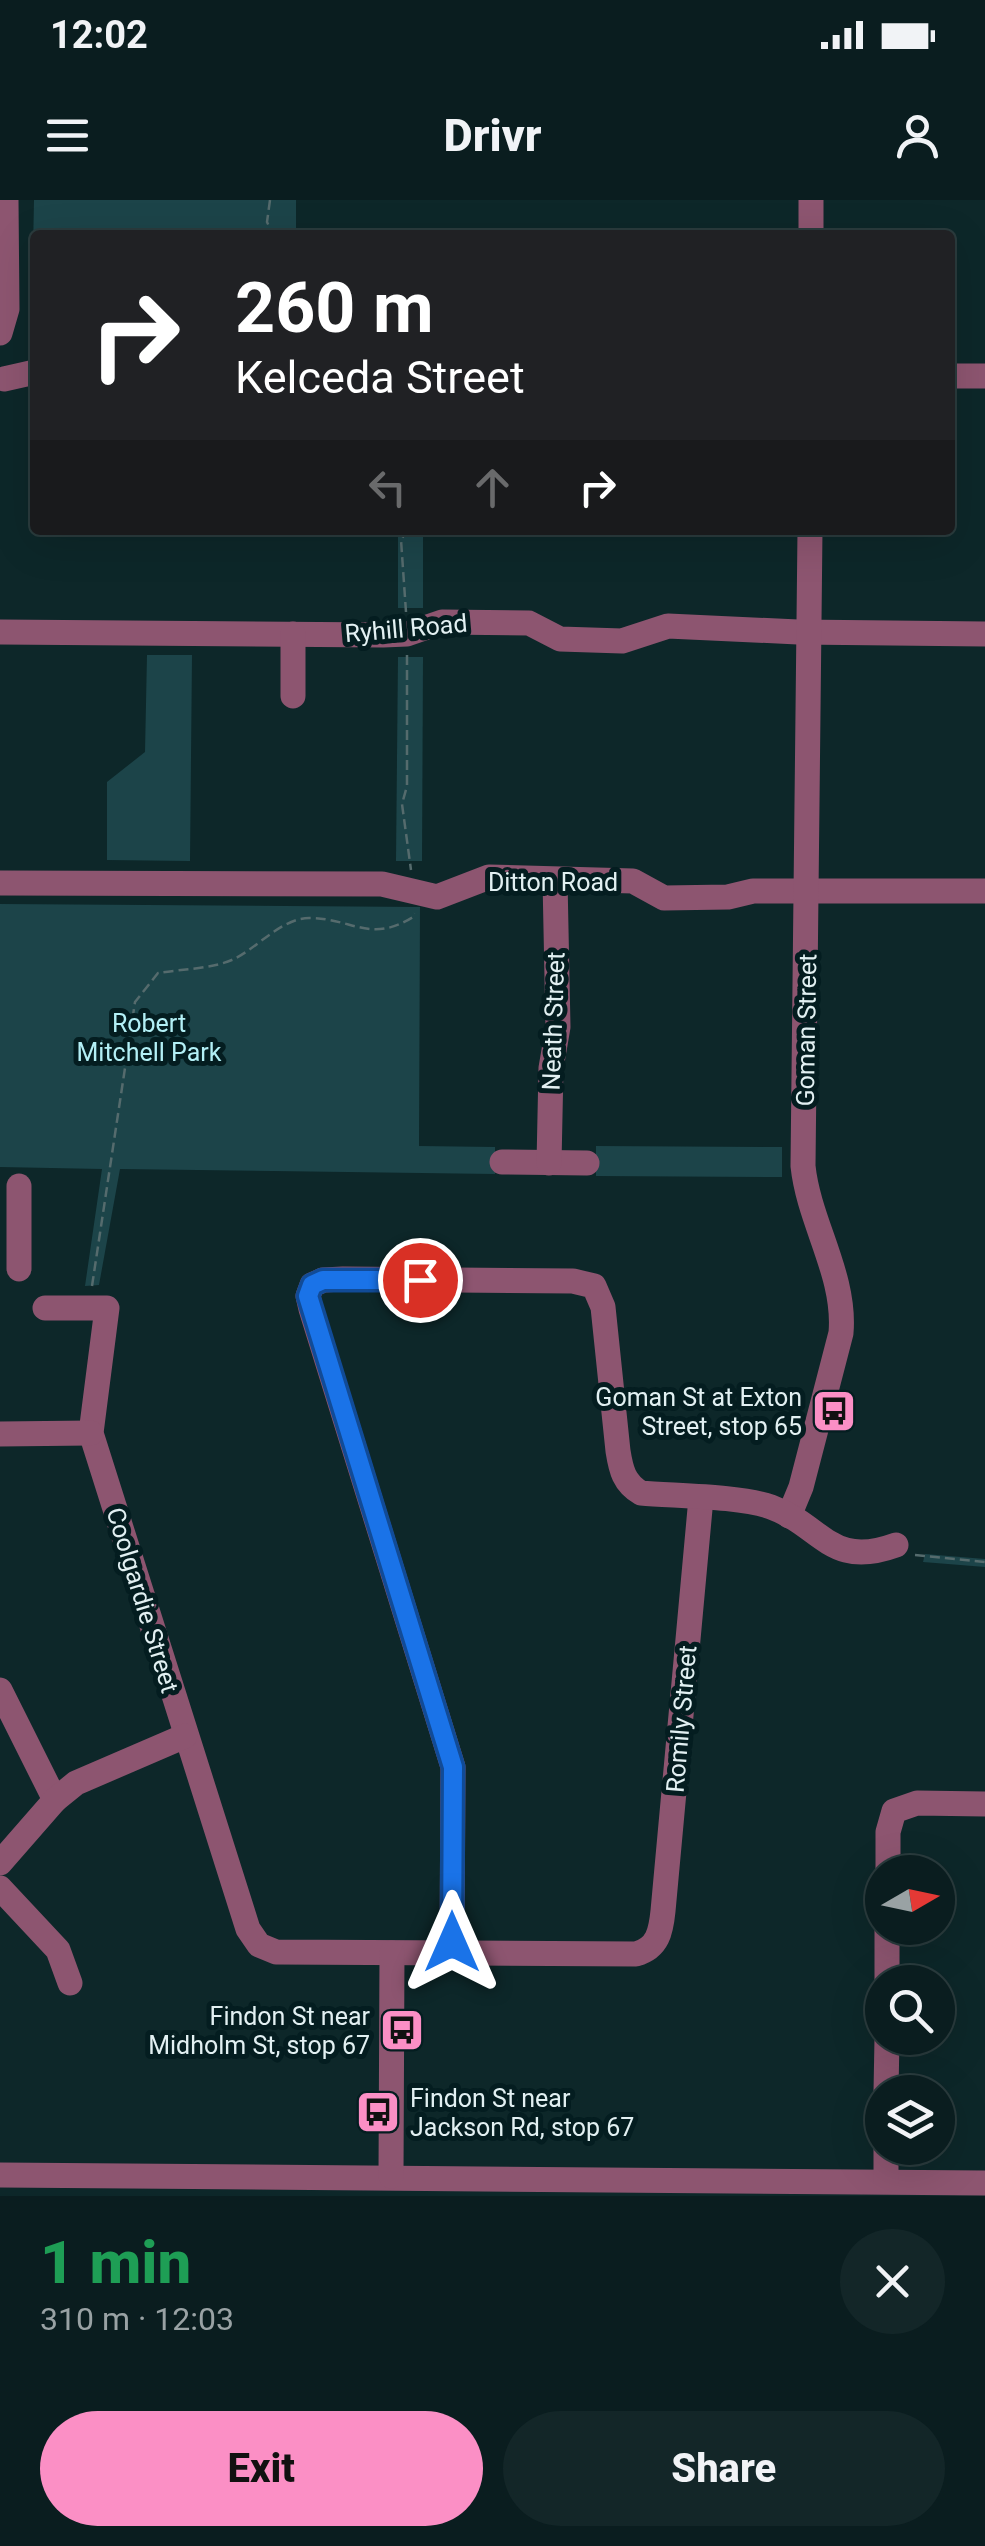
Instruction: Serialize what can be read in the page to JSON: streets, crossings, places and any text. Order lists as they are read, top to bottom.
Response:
{
  "streets": {
    "street": [
      "Ryhill Road",
      "Ditton Road",
      "Neath Street",
      "Goman Street",
      "Coolgardie Street",
      "Romily Street"
    ]
  },
  "crossings": [
    ["Ryhill Road", "Goman Street"],
    ["Ditton Road", "Neath Street"],
    ["Ditton Road", "Goman Street"]
  ],
  "parks": ["Robert Mitchell Park"],
  "places": {
    "bus stop": ["Goman St at Exton Street, stop 65", "Findon St near Midholm St, stop 67", "Findon St near Jackson Rd, stop 67"]
  },
  "north": "right",
  "page": {
    "status": "12:02",
    "header": "Drivr",
    "turn": ["260 m", "Kelceda Street"],
    "heading": ["1 min", "310 m · 12:03"],
    "buttons": ["Exit", "Share"]
  }
}
